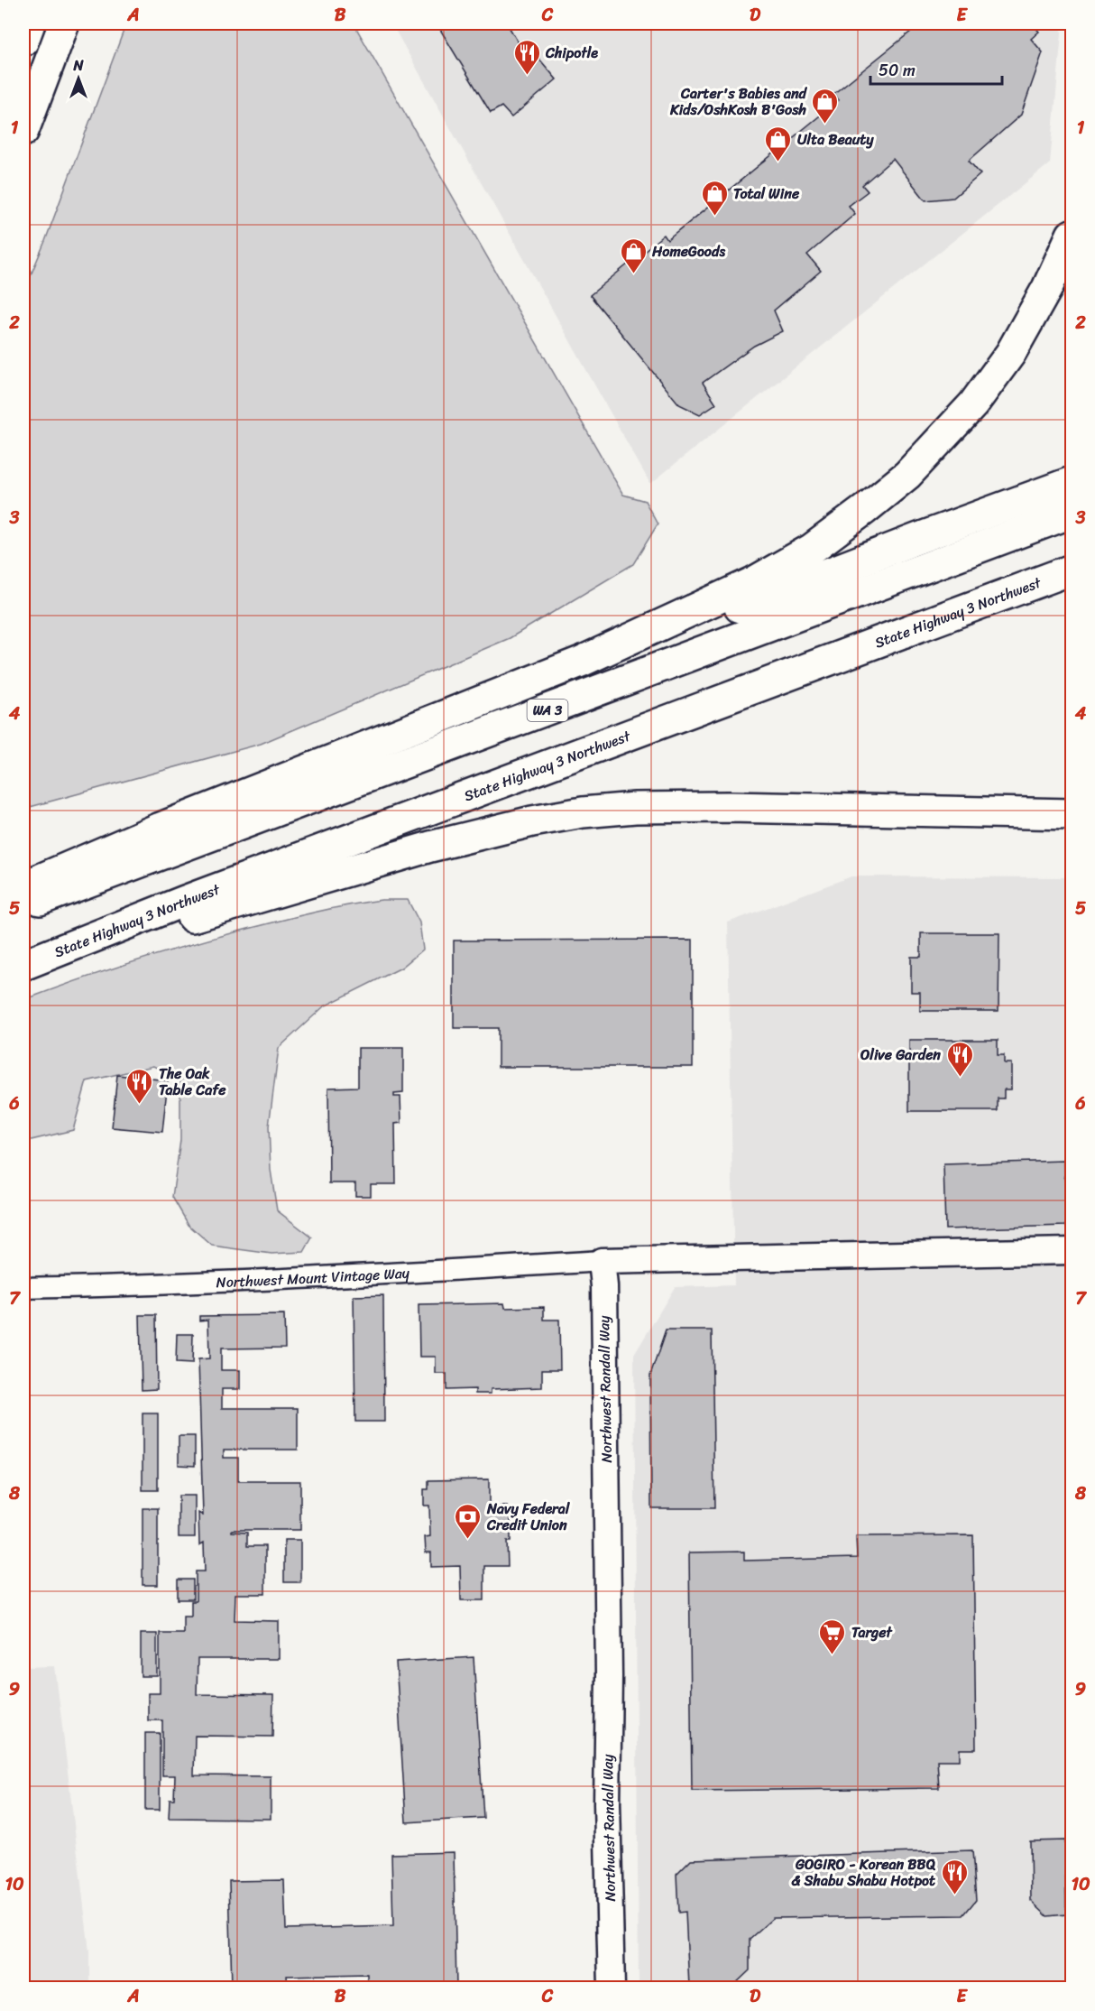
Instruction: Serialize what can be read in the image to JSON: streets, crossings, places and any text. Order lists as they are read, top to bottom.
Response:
{
  "streets": {
    "main road": ["State Highway 3 Northwest", "WA 3"],
    "street": ["Northwest Mount Vintage Way", "Northwest Randall Way"]
  },
  "crossings": [
    ["Northwest Mount Vintage Way", "Northwest Randall Way"]
  ],
  "places": {
    "restaurant": [
      "Chipotle",
      "Olive Garden",
      "The Oak Table Cafe",
      "GOGIRO - Korean BBQ & Shabu Shabu Hotpot"
    ],
    "shop": [
      "Carter's Babies and Kids/OshKosh B'Gosh",
      "Ulta Beauty",
      "Total Wine",
      "HomeGoods"
    ],
    "bank": ["Navy Federal Credit Union"],
    "supermarket": ["Target"]
  },
  "scale_bar": "50 m",
  "north": "top",
  "grid": {
    "columns": [
      "A",
      "B",
      "C",
      "D",
      "E"
    ],
    "rows": [
      "1",
      "2",
      "3",
      "4",
      "5",
      "6",
      "7",
      "8",
      "9",
      "10"
    ]
  }
}
